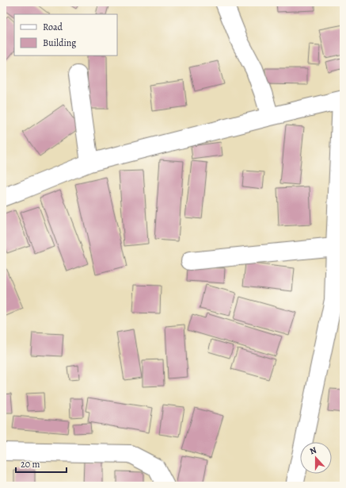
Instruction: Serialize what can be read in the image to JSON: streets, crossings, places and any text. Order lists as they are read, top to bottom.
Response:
{
  "legend": ["Road", "Building"],
  "scale_bar": "20 m",
  "north": "top"
}
